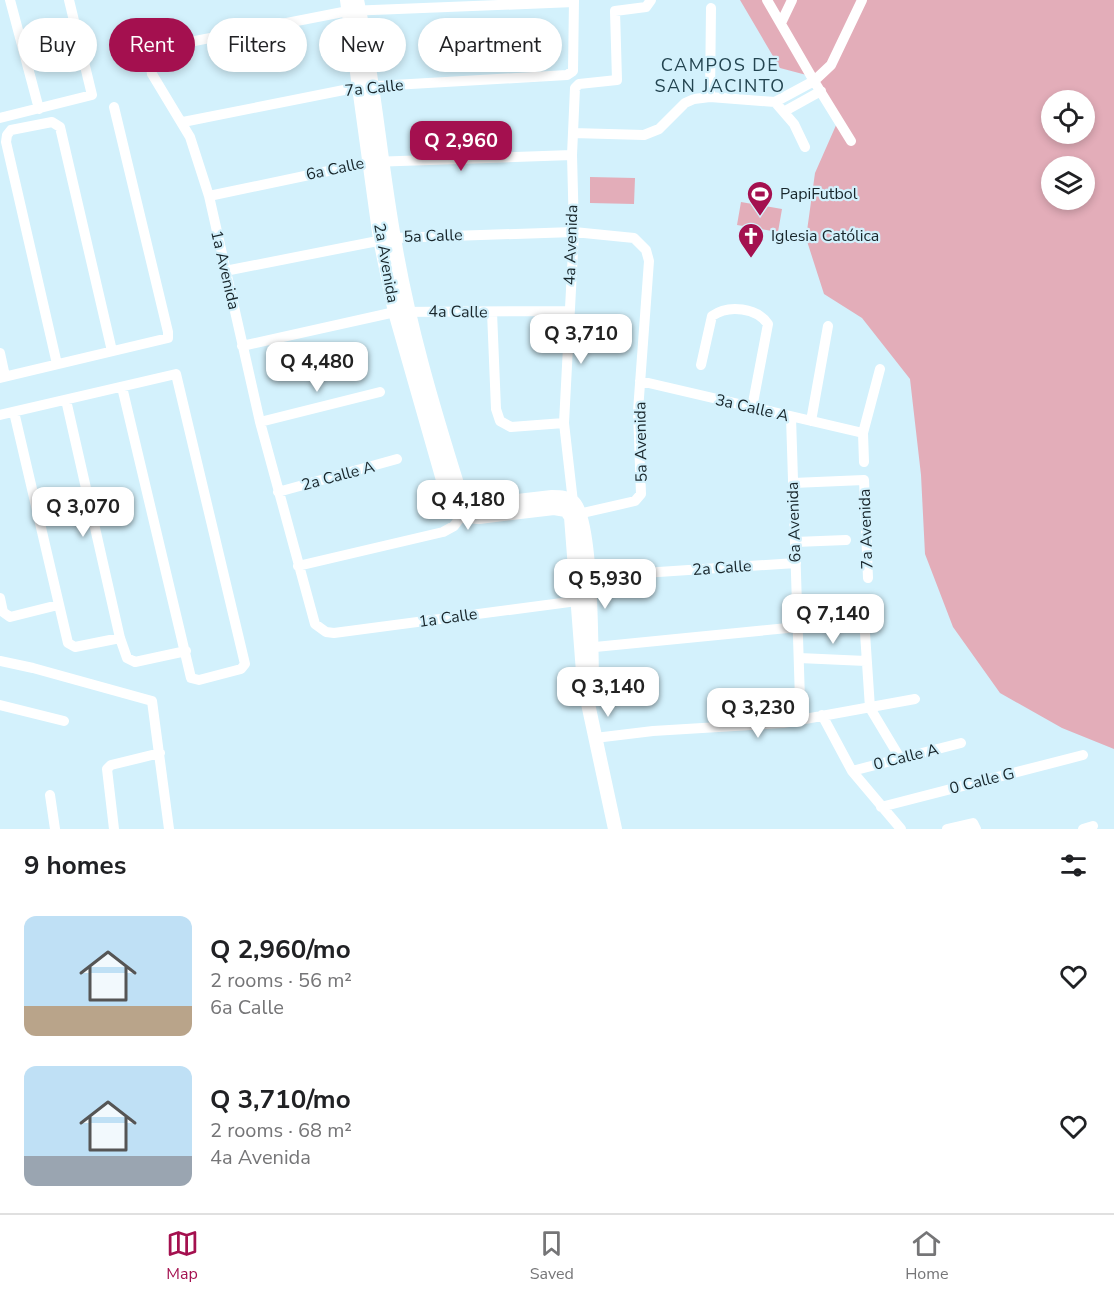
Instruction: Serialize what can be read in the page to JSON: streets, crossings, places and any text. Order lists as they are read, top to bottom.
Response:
{
  "streets": {
    "street": [
      "7a Calle",
      "6a Calle",
      "5a Calle",
      "4a Avenida",
      "2a Avenida",
      "1a Avenida",
      "4a Calle",
      "3a Calle A",
      "5a Avenida",
      "2a Calle A",
      "6a Avenida",
      "7a Avenida",
      "2a Calle",
      "1a Calle",
      "0 Calle A",
      "0 Calle G"
    ]
  },
  "crossings": [
    ["7a Calle", "2a Avenida"],
    ["7a Calle", "1a Avenida"],
    ["6a Calle", "4a Avenida"],
    ["6a Calle", "2a Avenida"],
    ["6a Calle", "1a Avenida"],
    ["5a Calle", "4a Avenida"],
    ["5a Calle", "2a Avenida"],
    ["5a Calle", "1a Avenida"],
    ["5a Calle", "5a Avenida"],
    ["4a Avenida", "4a Calle"],
    ["4a Avenida", "5a Avenida"],
    ["4a Avenida", "2a Calle"],
    ["4a Avenida", "1a Calle"],
    ["2a Avenida", "1a Avenida"],
    ["2a Avenida", "4a Calle"],
    ["1a Avenida", "4a Calle"],
    ["1a Avenida", "2a Calle A"],
    ["1a Avenida", "1a Calle"],
    ["3a Calle A", "5a Avenida"],
    ["3a Calle A", "6a Avenida"],
    ["6a Avenida", "7a Avenida"],
    ["6a Avenida", "2a Calle"]
  ],
  "districts": ["CAMPOS DE SAN JACINTO"],
  "places": {
    "sports": ["PapiFutbol"],
    "church": ["Iglesia Católica"]
  },
  "page": {
    "chip": [
      "Buy",
      "Rent",
      "Filters",
      "New",
      "Apartment"
    ],
    "price": [
      "Q 2,960",
      "Q 3,710",
      "Q 4,480",
      "Q 4,180",
      "Q 3,070",
      "Q 5,930",
      "Q 7,140",
      "Q 3,140",
      "Q 3,230"
    ],
    "heading": "9 homes",
    "list": [
      {
        "name": "Q 2,960/mo",
        "note": "2 rooms · 56 m² · 6a Calle"
      },
      {
        "name": "Q 3,710/mo",
        "note": "2 rooms · 68 m² · 4a Avenida"
      }
    ],
    "tabs": ["Map", "Saved", "Home"]
  }
}
